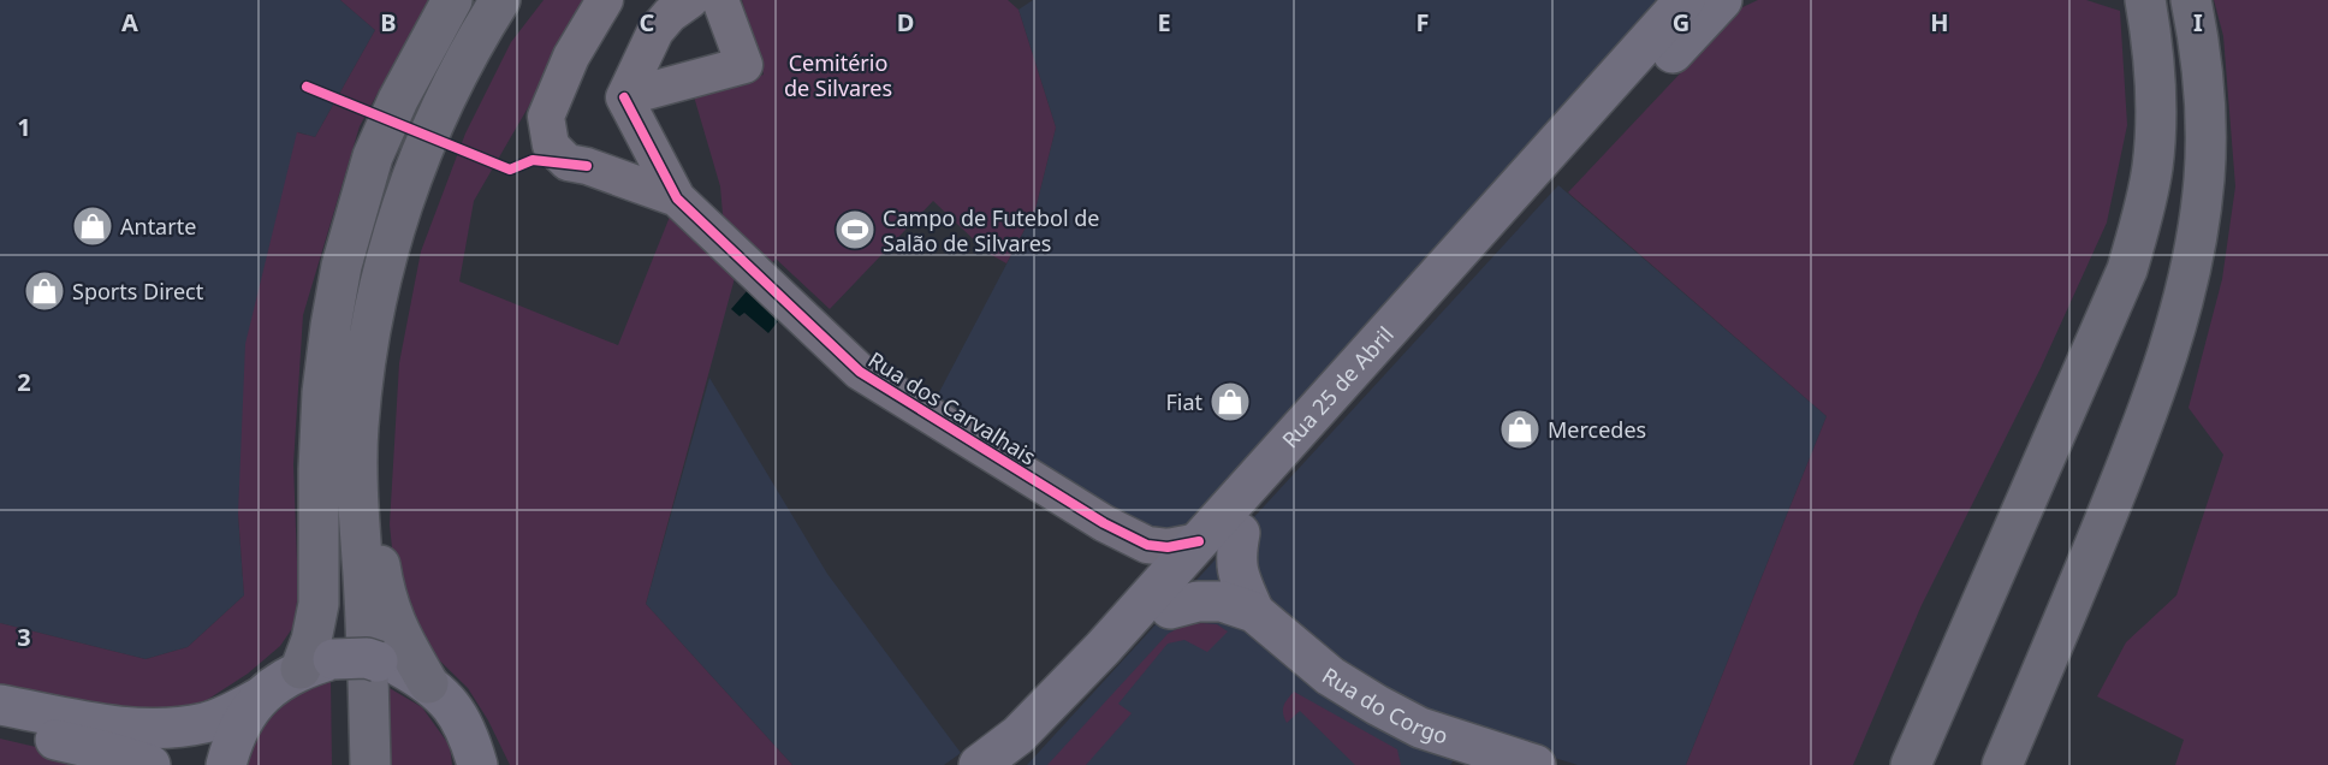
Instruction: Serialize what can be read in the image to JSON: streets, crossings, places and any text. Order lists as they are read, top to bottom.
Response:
{
  "streets": {
    "main road": ["Rua 25 de Abril", "Rua do Corgo"],
    "street": ["Rua dos Carvalhais"]
  },
  "crossings": [
    ["Rua 25 de Abril", "Rua dos Carvalhais"],
    ["Rua 25 de Abril", "Rua do Corgo"],
    ["Rua dos Carvalhais", "Rua do Corgo"]
  ],
  "parks": ["Cemitério de Silvares"],
  "places": {
    "shop": [
      "Antarte",
      "Sports Direct",
      "Fiat",
      "Mercedes"
    ],
    "sports": ["Campo de Futebol de Salão de Silvares"]
  },
  "grid": {
    "columns": [
      "A",
      "B",
      "C",
      "D",
      "E",
      "F",
      "G",
      "H",
      "I"
    ],
    "rows": ["1", "2", "3"]
  }
}
